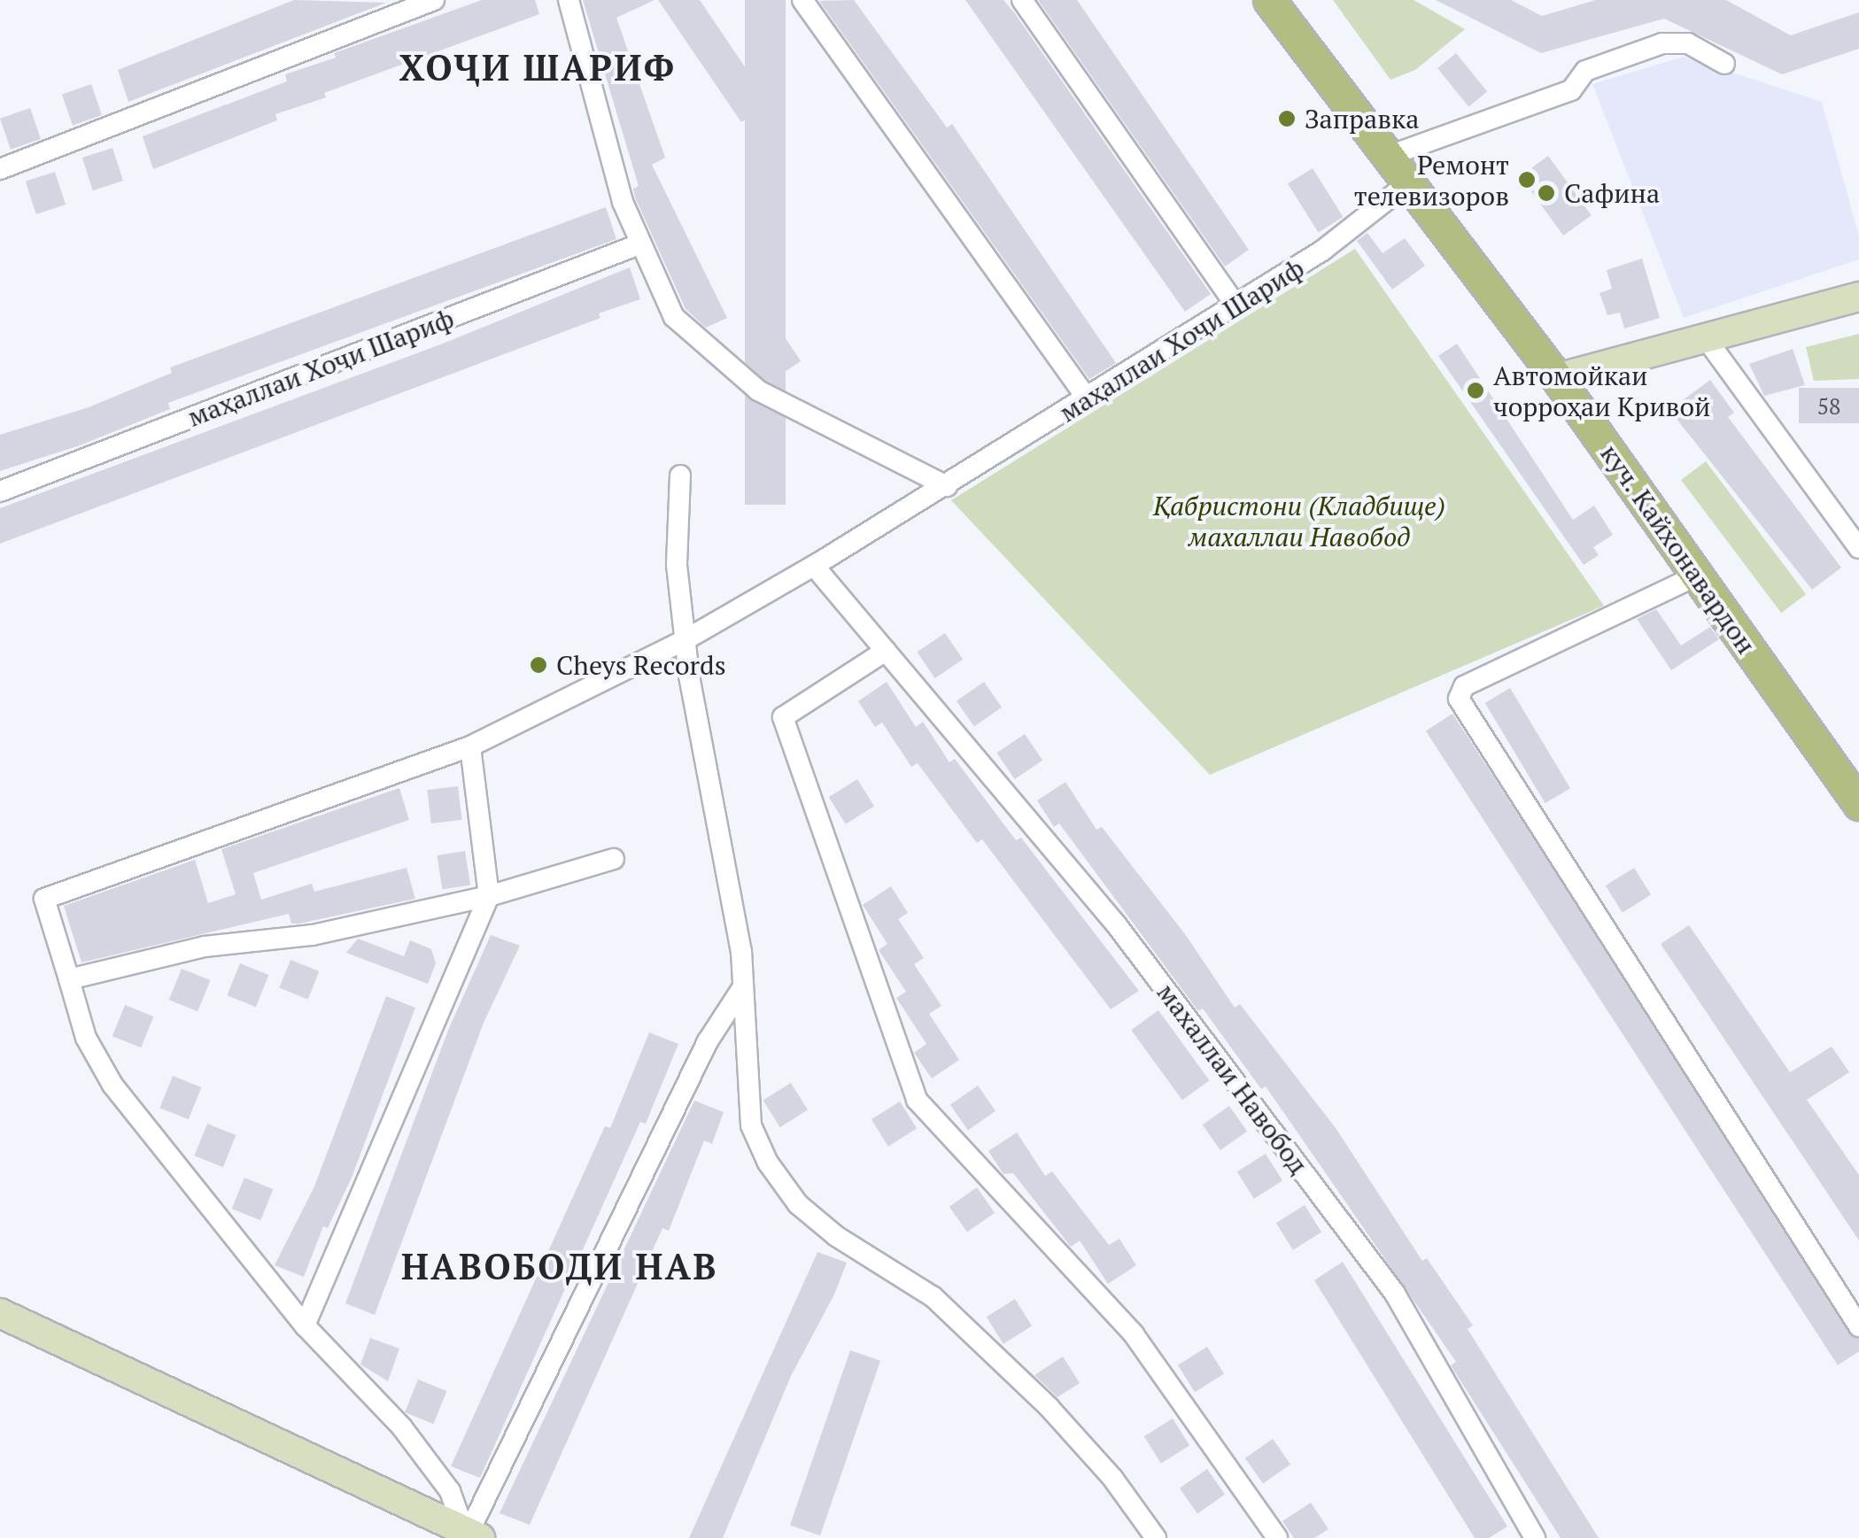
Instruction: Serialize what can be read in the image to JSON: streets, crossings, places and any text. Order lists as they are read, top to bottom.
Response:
{
  "streets": {
    "main road": ["куч. Кайхонавардон"],
    "street": ["маҳаллаи Хоҷи Шариф", "махаллаи Навобод"]
  },
  "crossings": [
    ["маҳаллаи Хоҷи Шариф", "куч. Кайхонавардон"],
    ["маҳаллаи Хоҷи Шариф", "махаллаи Навобод"]
  ],
  "districts": ["ХОҶИ ШАРИФ", "НАВОБОДИ НАВ"],
  "parks": ["Қабристони (Кладбище) махаллаи Навобод"],
  "places": [
    "Заправка",
    "Ремонт телевизоров",
    "Сафина",
    "Автомойкаи чорроҳаи Кривой",
    "Cheys Records"
  ],
  "house_numbers": ["58"]
}
